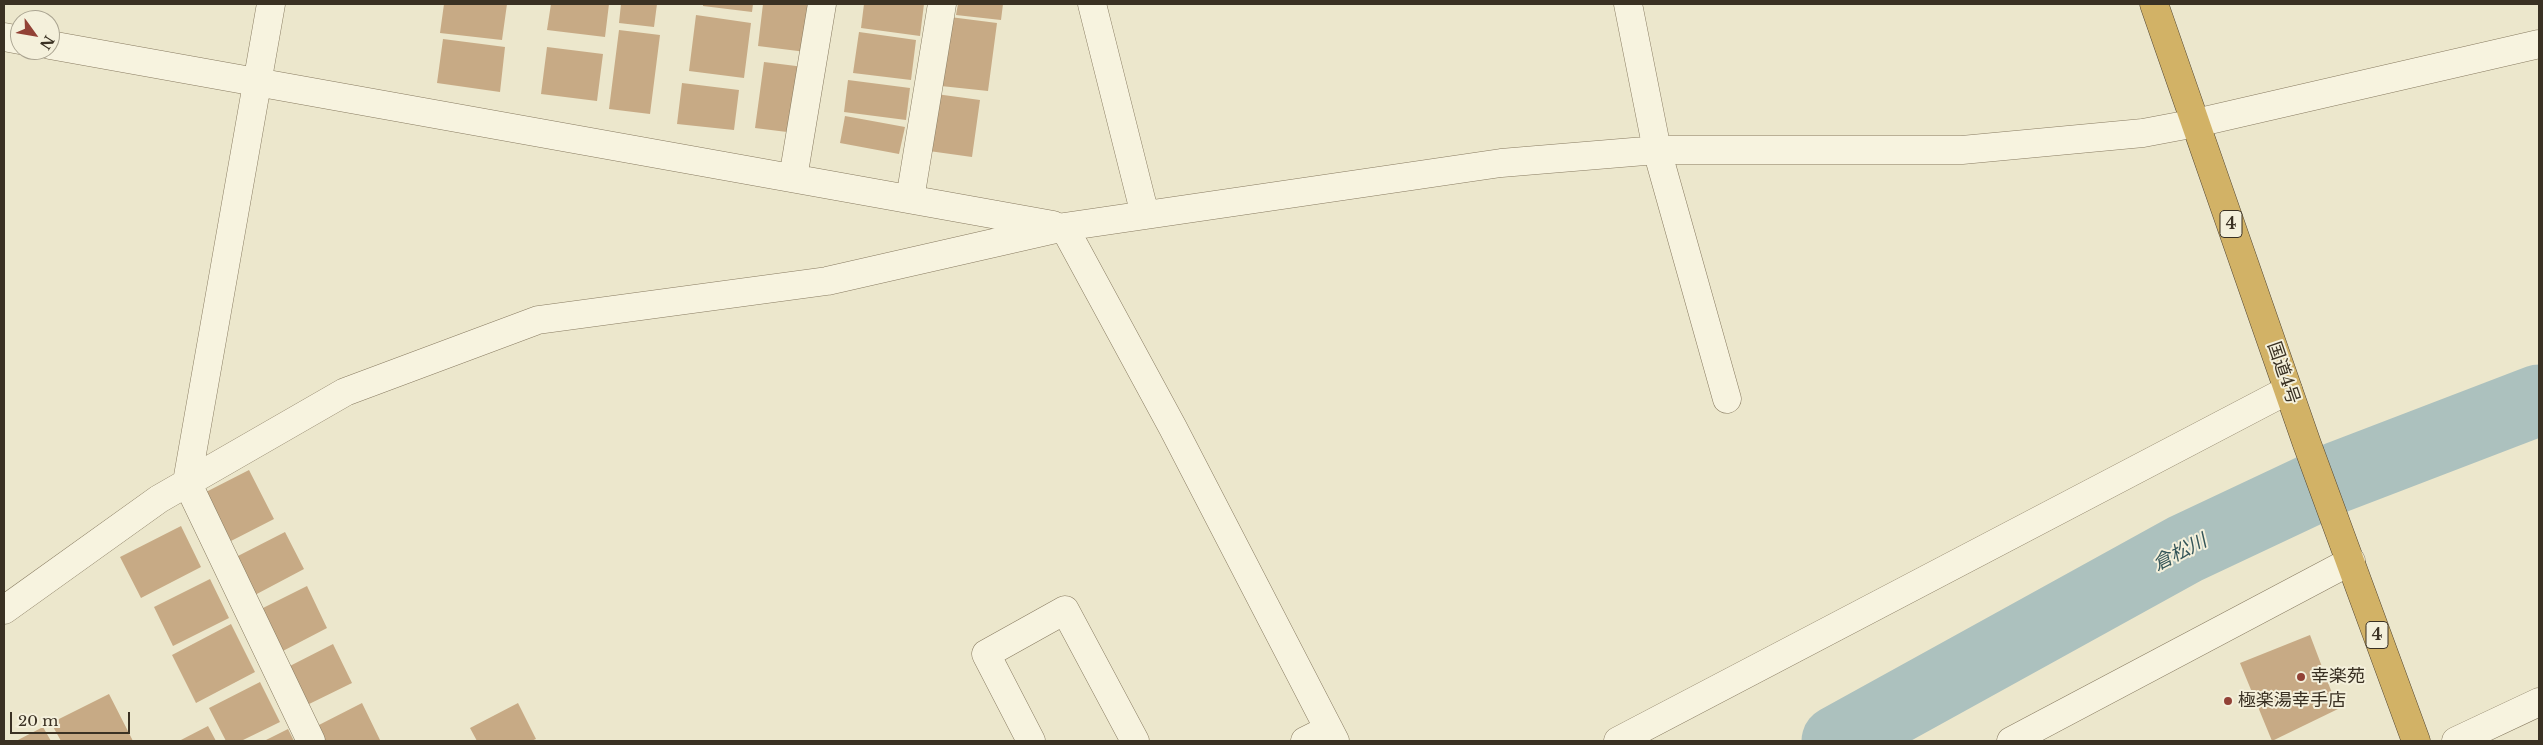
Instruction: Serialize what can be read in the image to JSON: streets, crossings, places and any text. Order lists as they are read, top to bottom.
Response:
{
  "streets": {
    "highway": ["4", "国道4号"]
  },
  "water": ["倉松川"],
  "places": ["幸楽苑", "極楽湯幸手店"],
  "scale_bar": "20 m",
  "north": "bottom right"
}
